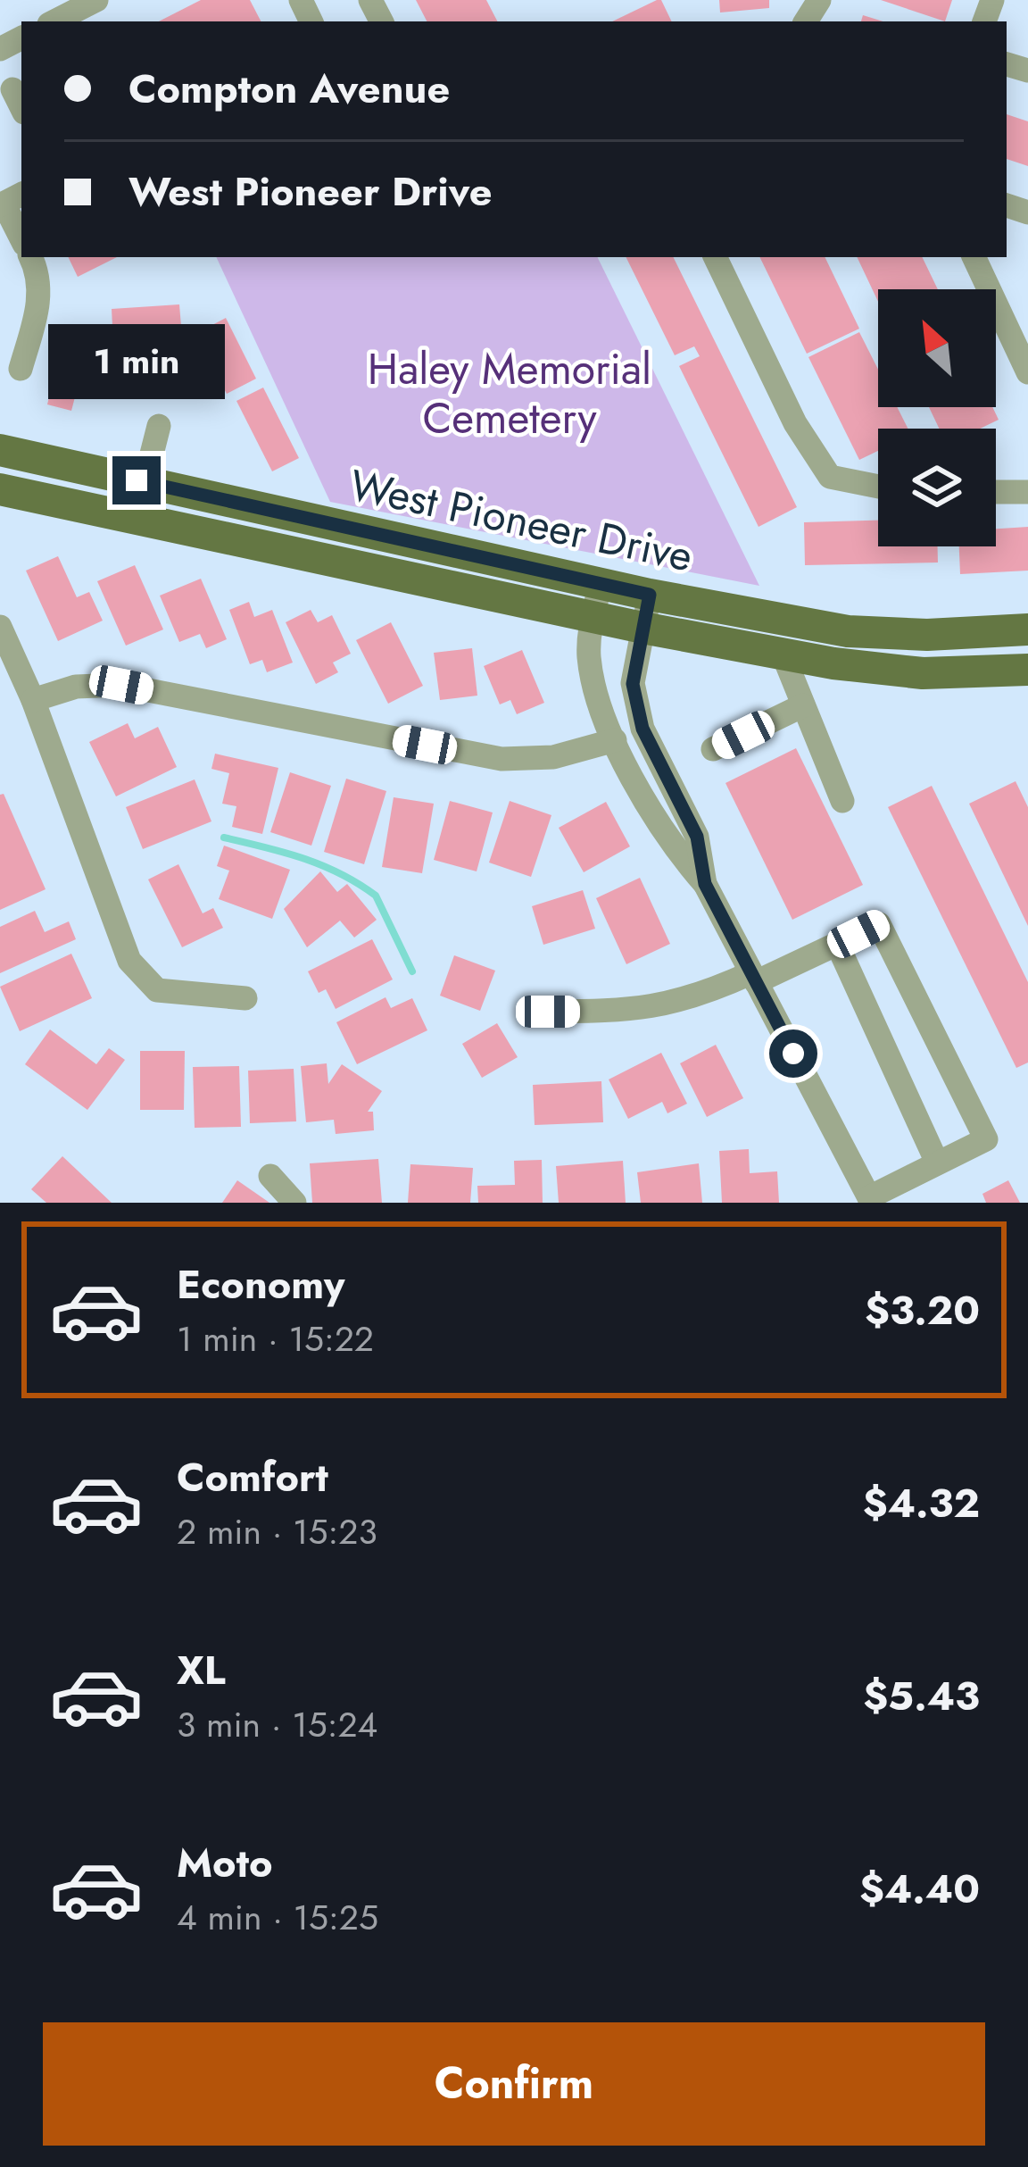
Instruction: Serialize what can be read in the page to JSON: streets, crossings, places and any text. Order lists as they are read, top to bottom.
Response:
{
  "streets": {
    "main road": ["West Pioneer Drive"]
  },
  "parks": ["Haley Memorial Cemetery"],
  "north": "top left",
  "page": {
    "banner": ["Compton Avenue", "West Pioneer Drive"],
    "bubble": "1 min",
    "list": [
      {
        "name": "Economy",
        "note": "1 min · 15:22",
        "value": "$3.20"
      },
      {
        "name": "Comfort",
        "note": "2 min · 15:23",
        "value": "$4.32"
      },
      {
        "name": "XL",
        "note": "3 min · 15:24",
        "value": "$5.43"
      },
      {
        "name": "Moto",
        "note": "4 min · 15:25",
        "value": "$4.40"
      }
    ],
    "buttons": "Confirm"
  }
}
